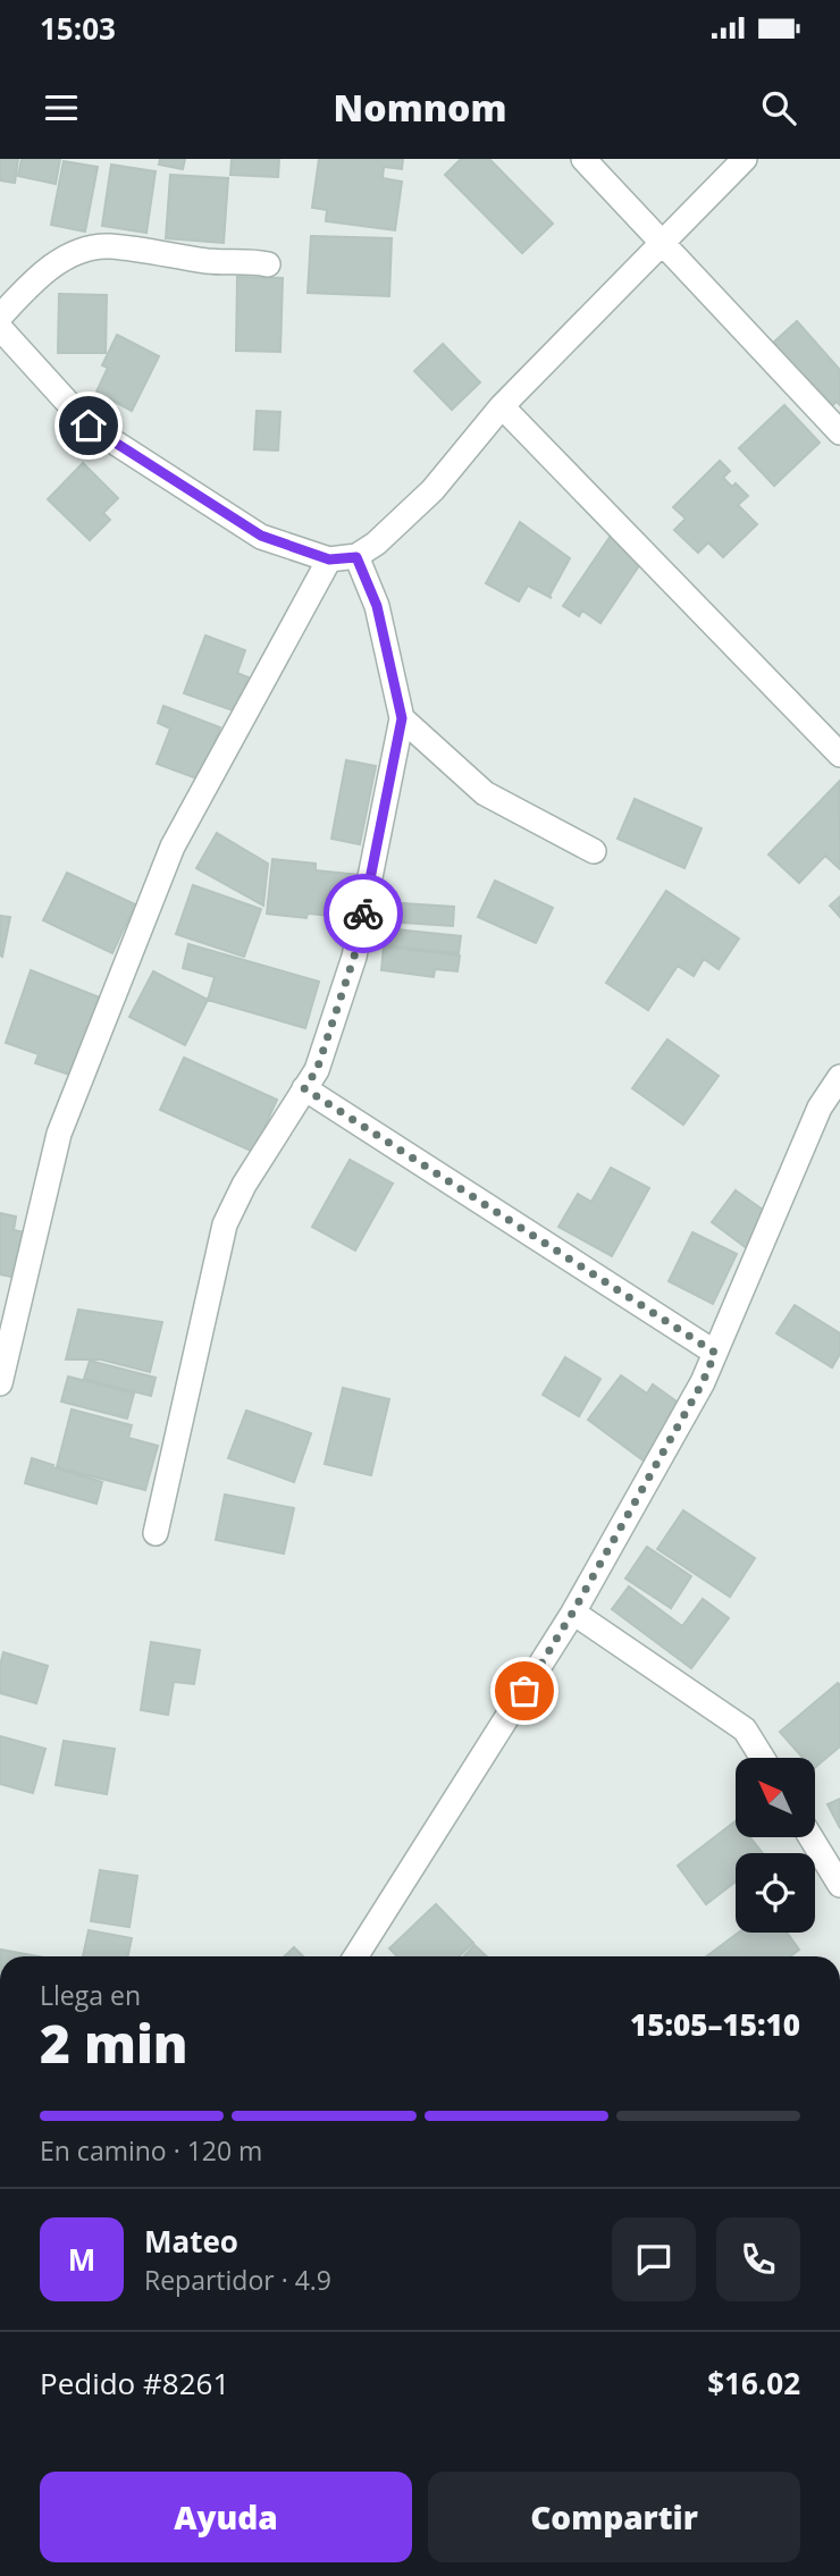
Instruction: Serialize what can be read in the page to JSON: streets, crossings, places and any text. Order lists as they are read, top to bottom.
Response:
{
  "north": "top left",
  "page": {
    "status": "15:03",
    "header": "Nomnom",
    "heading": ["2 min", "Llega en", "15:05–15:10"],
    "panel": [
      "Mateo",
      "Repartidor · 4.9",
      "Pedido #8261",
      "$16.02"
    ],
    "bar": "En camino · 120 m",
    "round": "M",
    "buttons": ["Ayuda", "Compartir"]
  }
}
